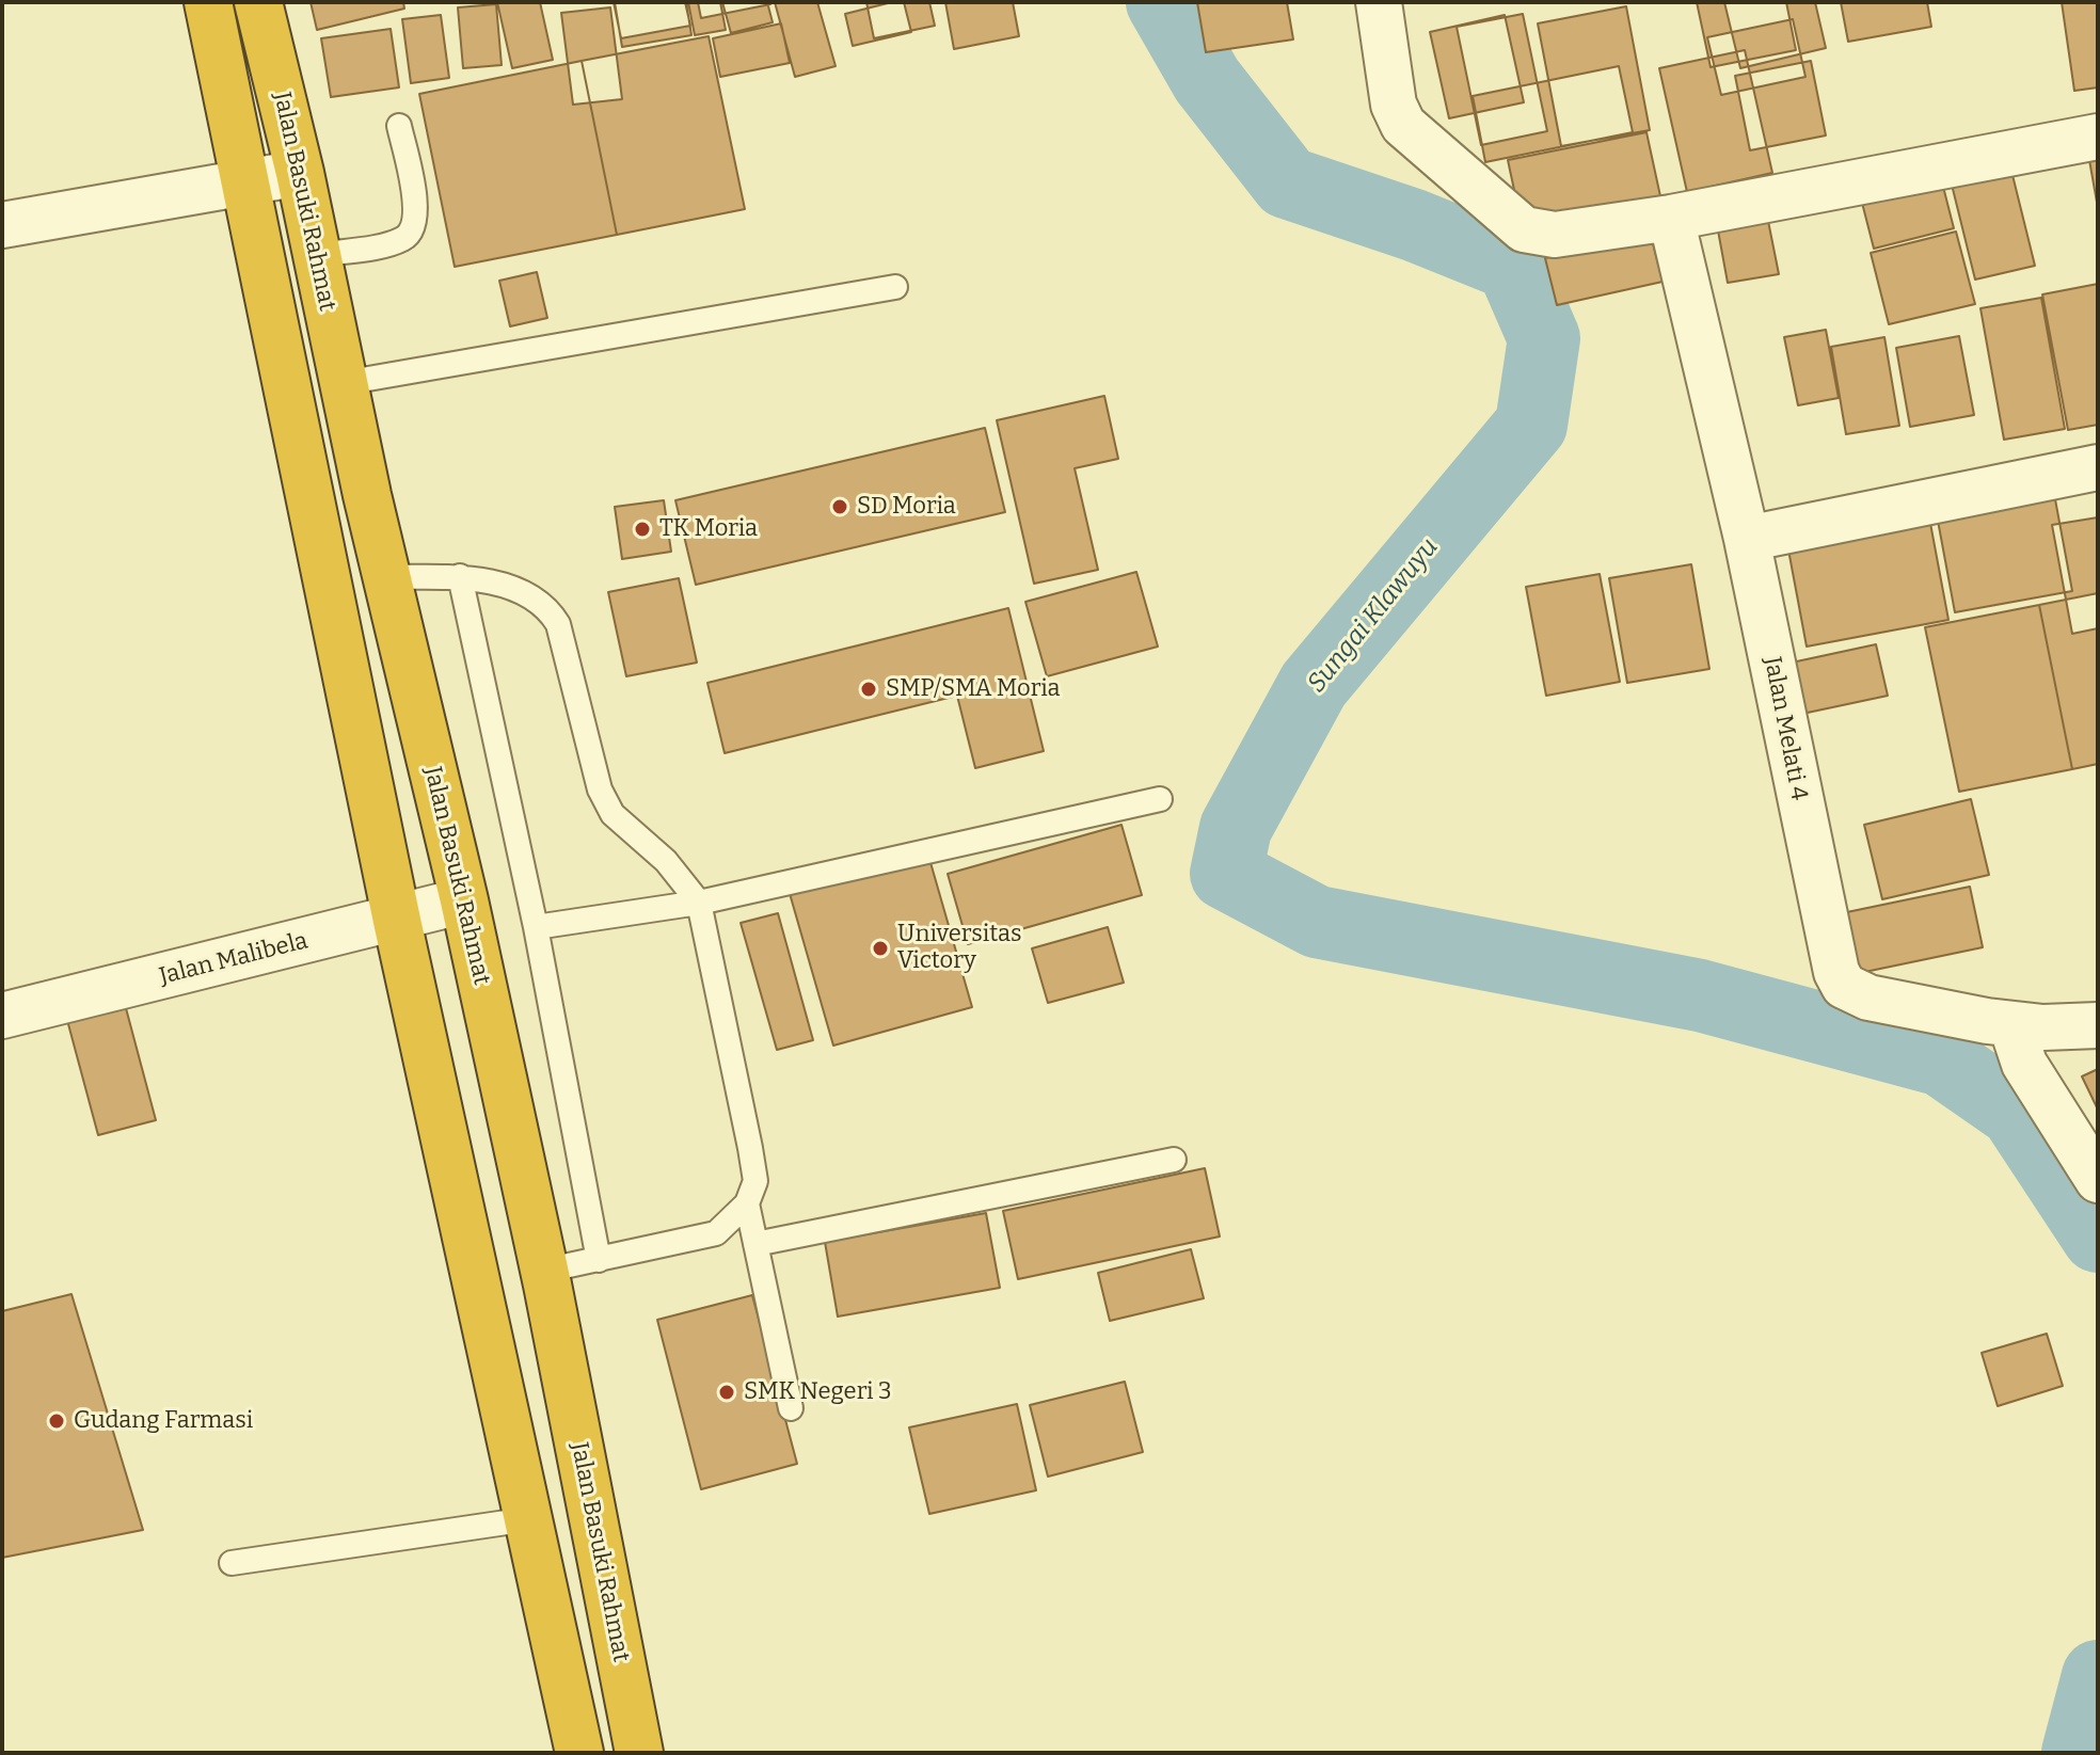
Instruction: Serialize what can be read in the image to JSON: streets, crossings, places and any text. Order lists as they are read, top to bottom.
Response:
{
  "streets": {
    "highway": ["Jalan Basuki Rahmat"],
    "street": ["Jalan Melati 4", "Jalan Malibela"]
  },
  "crossings": [
    ["Jalan Basuki Rahmat", "Jalan Malibela"]
  ],
  "water": ["Sungai Klawuyu"],
  "places": [
    "SD Moria",
    "TK Moria",
    "SMP/SMA Moria",
    "Universitas Victory",
    "SMK Negeri 3",
    "Gudang Farmasi"
  ]
}
